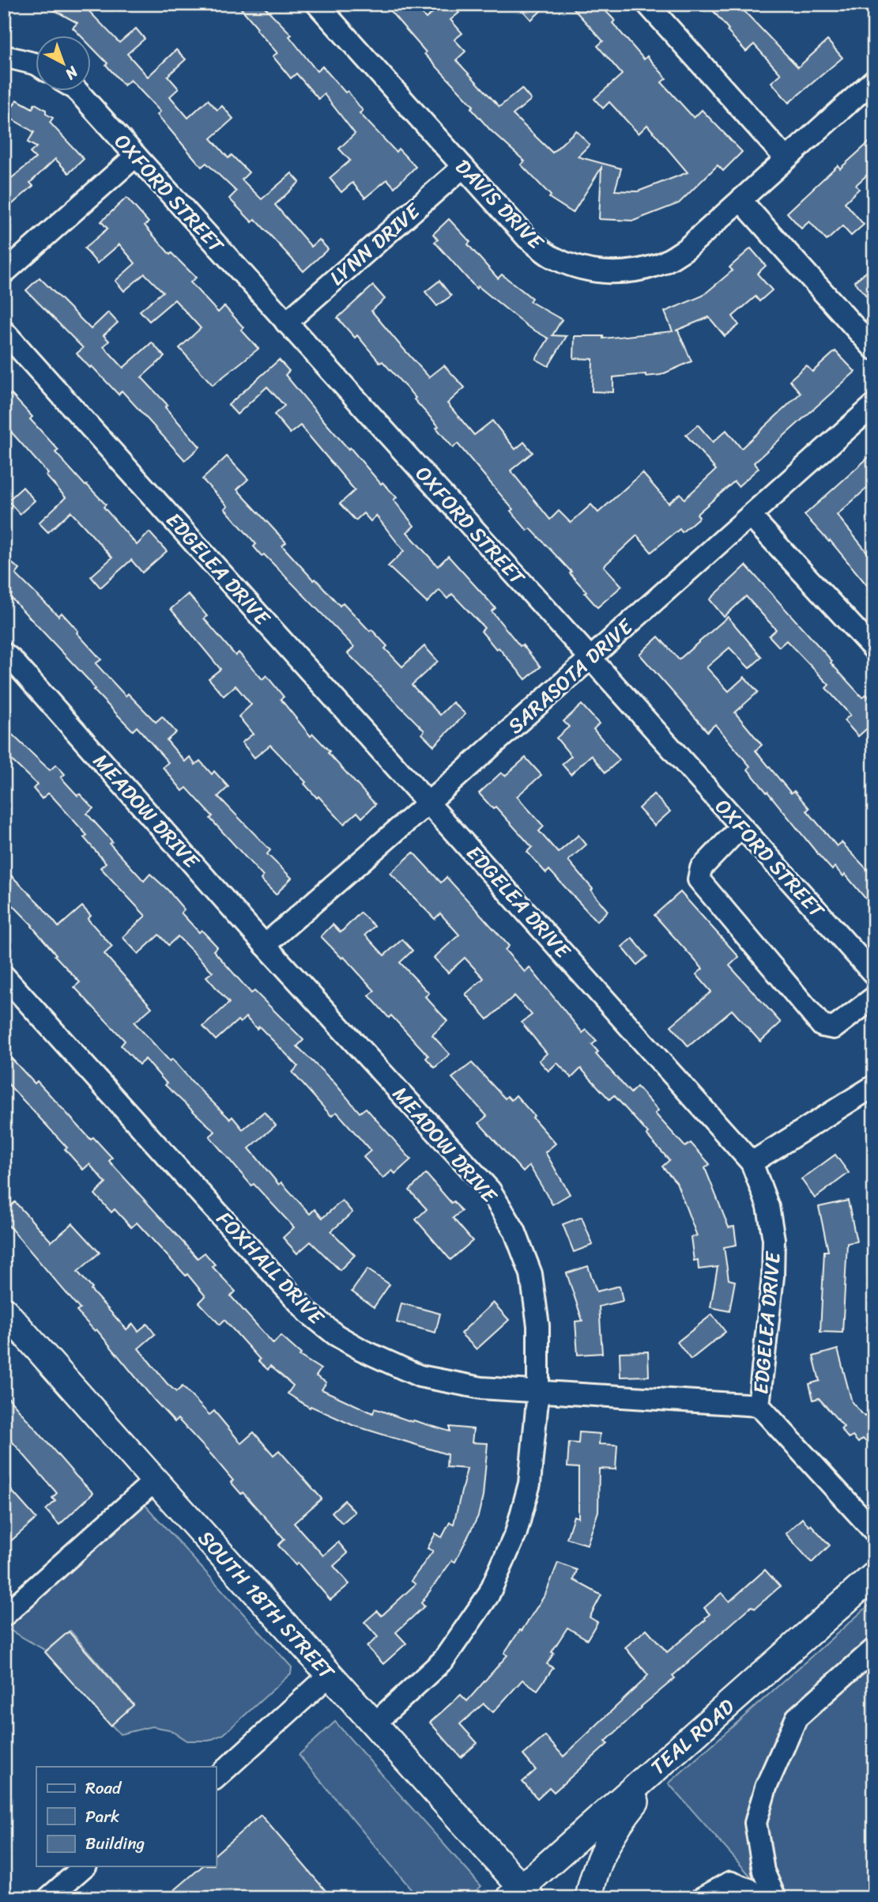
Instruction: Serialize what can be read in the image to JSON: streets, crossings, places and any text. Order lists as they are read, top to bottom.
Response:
{
  "streets": {
    "main road": ["SOUTH 18TH STREET", "TEAL ROAD"],
    "street": [
      "OXFORD STREET",
      "DAVIS DRIVE",
      "LYNN DRIVE",
      "EDGELEA DRIVE",
      "SARASOTA DRIVE",
      "MEADOW DRIVE",
      "FOXHALL DRIVE"
    ]
  },
  "crossings": [
    ["OXFORD STREET", "LYNN DRIVE"],
    ["OXFORD STREET", "SARASOTA DRIVE"],
    ["DAVIS DRIVE", "LYNN DRIVE"],
    ["EDGELEA DRIVE", "SARASOTA DRIVE"],
    ["EDGELEA DRIVE", "FOXHALL DRIVE"],
    ["SARASOTA DRIVE", "MEADOW DRIVE"],
    ["MEADOW DRIVE", "FOXHALL DRIVE"],
    ["MEADOW DRIVE", "SOUTH 18TH STREET"],
    ["SOUTH 18TH STREET", "TEAL ROAD"]
  ],
  "legend": ["Road", "Park", "Building"],
  "north": "bottom right"
}
